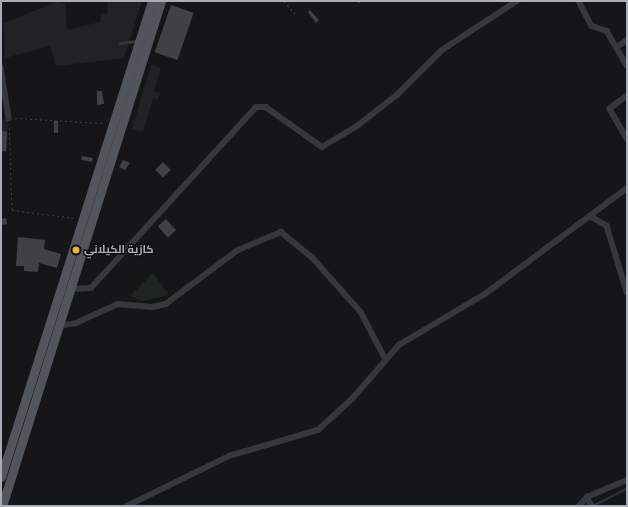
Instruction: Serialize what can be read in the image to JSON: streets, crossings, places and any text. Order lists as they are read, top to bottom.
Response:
{
  "places": ["كازية الكيلاني"]
}
